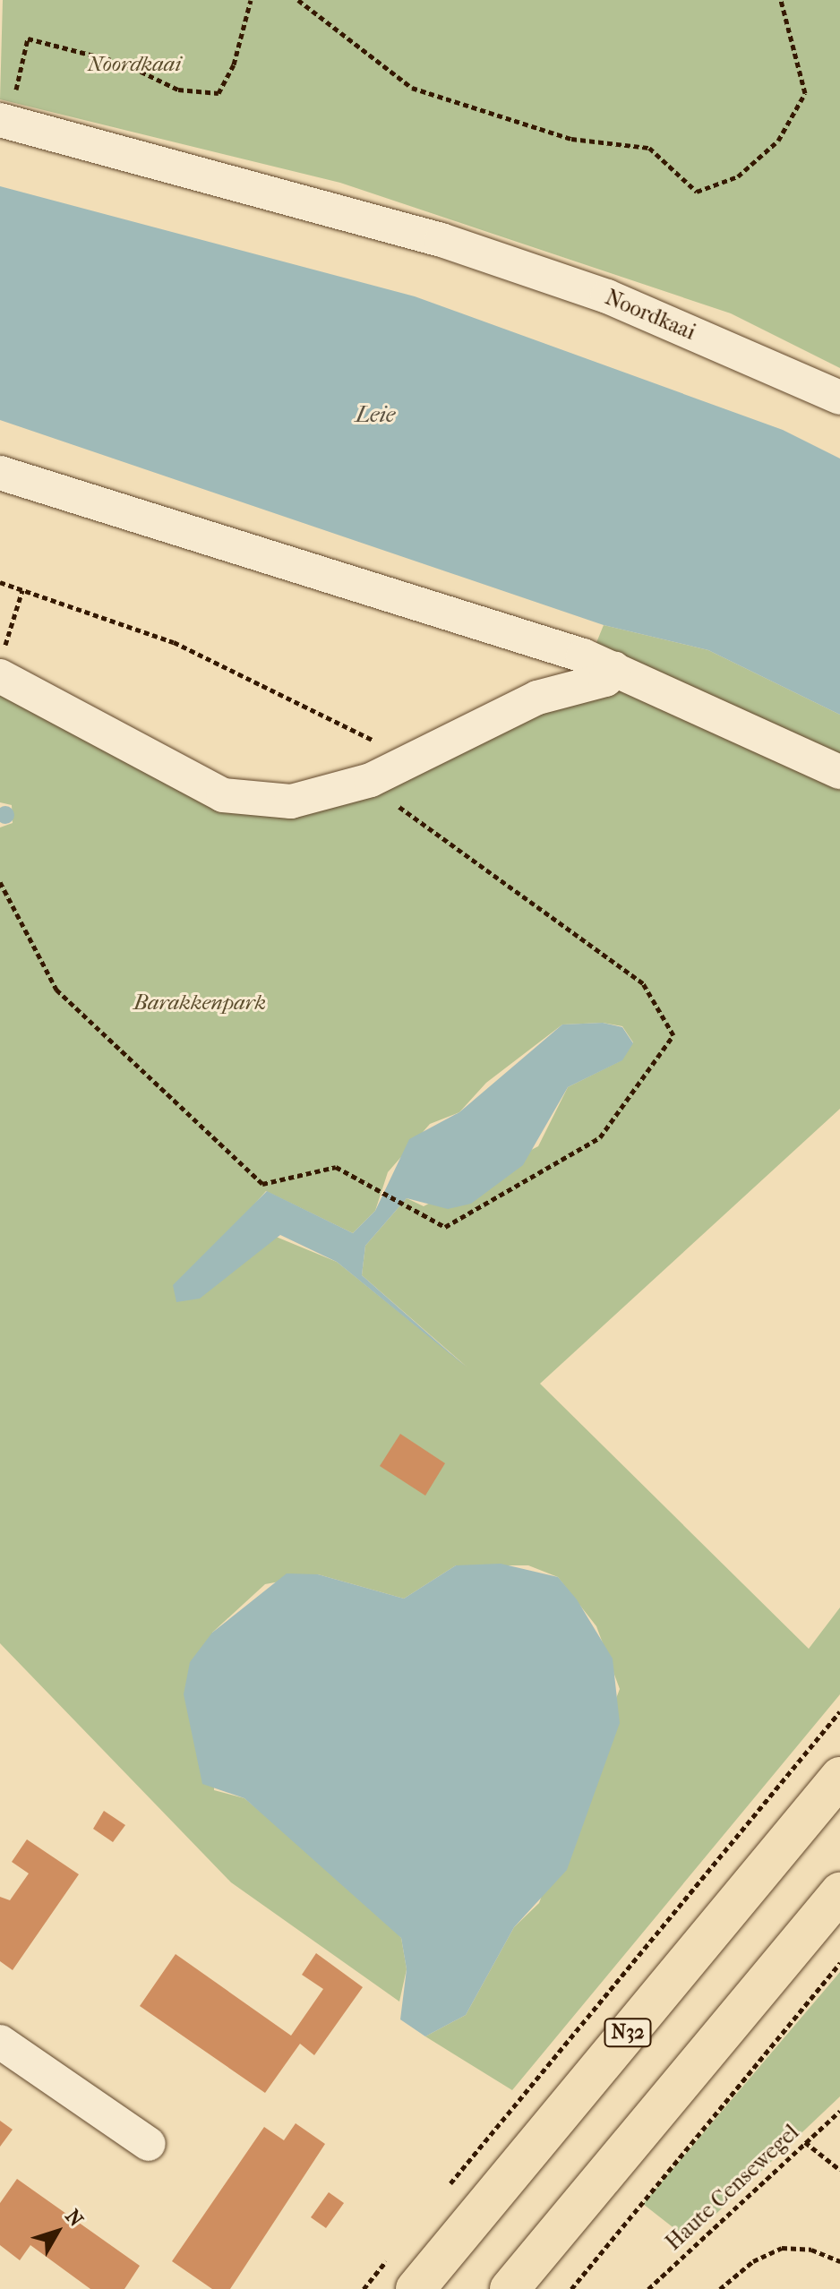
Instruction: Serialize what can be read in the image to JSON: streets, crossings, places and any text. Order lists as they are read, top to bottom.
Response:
{
  "streets": {
    "highway": ["N32"],
    "street": ["Noordkaai"],
    "path": ["Haute Censewegel"]
  },
  "water": ["Leie"],
  "parks": ["Noordkaai", "Barakkenpark"],
  "north": "top right"
}
